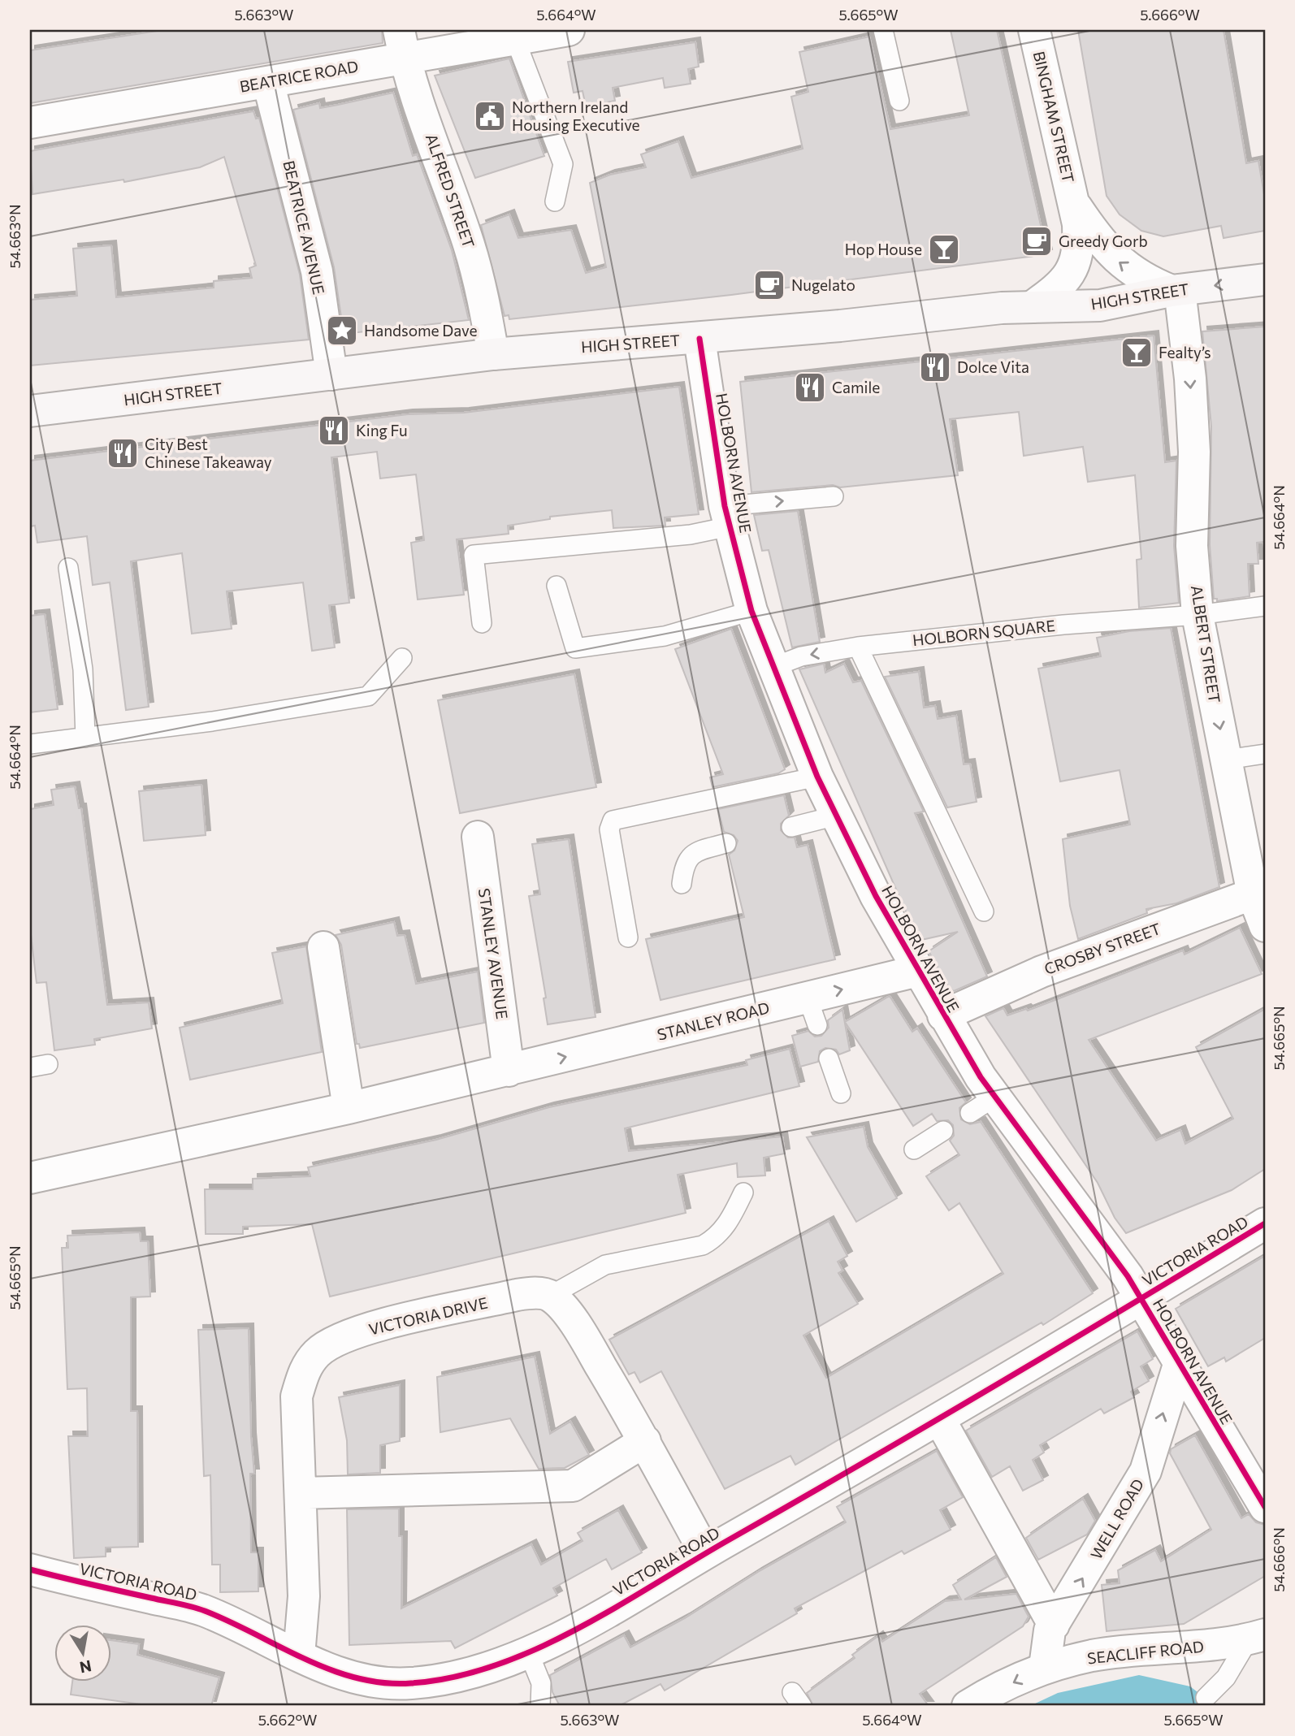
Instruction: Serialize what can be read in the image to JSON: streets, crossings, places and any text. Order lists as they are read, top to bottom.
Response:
{
  "streets": {
    "main road": ["HIGH STREET"],
    "street": [
      "BEATRICE ROAD",
      "BINGHAM STREET",
      "ALFRED STREET",
      "BEATRICE AVENUE",
      "HOLBORN AVENUE",
      "ALBERT STREET",
      "CROSBY STREET",
      "STANLEY AVENUE",
      "STANLEY ROAD",
      "VICTORIA ROAD",
      "VICTORIA DRIVE",
      "WELL ROAD",
      "SEACLIFF ROAD"
    ],
    "lane": ["HOLBORN SQUARE"]
  },
  "crossings": [
    ["BEATRICE ROAD", "ALFRED STREET"],
    ["BEATRICE ROAD", "BEATRICE AVENUE"],
    ["BINGHAM STREET", "HIGH STREET"],
    ["BINGHAM STREET", "ALBERT STREET"],
    ["ALFRED STREET", "HIGH STREET"],
    ["BEATRICE AVENUE", "HIGH STREET"],
    ["HIGH STREET", "HOLBORN AVENUE"],
    ["HIGH STREET", "ALBERT STREET"],
    ["HOLBORN AVENUE", "HOLBORN SQUARE"],
    ["HOLBORN AVENUE", "CROSBY STREET"],
    ["HOLBORN AVENUE", "STANLEY ROAD"],
    ["HOLBORN AVENUE", "VICTORIA ROAD"],
    ["HOLBORN AVENUE", "WELL ROAD"],
    ["HOLBORN SQUARE", "ALBERT STREET"],
    ["ALBERT STREET", "CROSBY STREET"],
    ["STANLEY AVENUE", "STANLEY ROAD"],
    ["VICTORIA ROAD", "VICTORIA DRIVE"],
    ["WELL ROAD", "SEACLIFF ROAD"]
  ],
  "one_way": ["ALBERT STREET", "STANLEY ROAD", "WELL ROAD"],
  "places": {
    "public building": ["Northern Ireland Housing Executive"],
    "cafe": ["Greedy Gorb", "Nugelato"],
    "bar": ["Hop House", "Fealty’s"],
    "place": ["Handsome Dave"],
    "restaurant": [
      "Dolce Vita",
      "Camile",
      "King Fu",
      "City Best Chinese Takeaway"
    ]
  },
  "north": "bottom",
  "coordinates": [
    "5.663°W",
    "5.664°W",
    "5.665°W",
    "5.666°W",
    "54.663°N",
    "54.664°N",
    "54.665°N",
    "54.666°N",
    "5.662°W"
  ]
}
